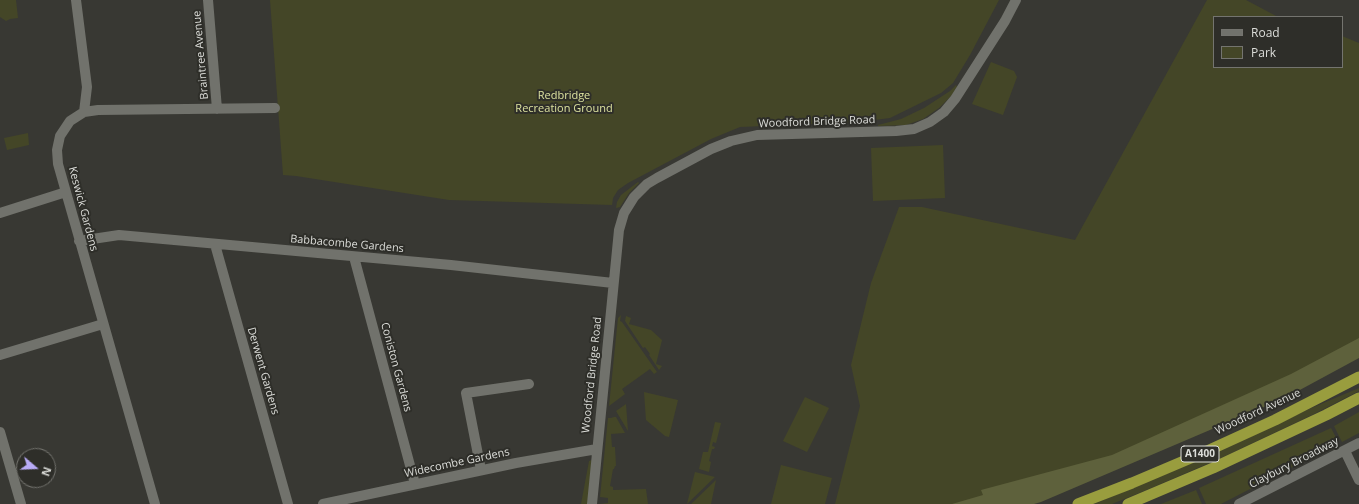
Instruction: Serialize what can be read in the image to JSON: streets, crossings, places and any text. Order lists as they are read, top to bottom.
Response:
{
  "streets": {
    "highway": ["Woodford Avenue", "A1400"],
    "street": [
      "Braintree Avenue",
      "Woodford Bridge Road",
      "Keswick Gardens",
      "Babbacombe Gardens",
      "Coniston Gardens",
      "Derwent Gardens",
      "Widecombe Gardens",
      "Claybury Broadway"
    ]
  },
  "crossings": [
    ["Woodford Bridge Road", "Babbacombe Gardens"],
    ["Woodford Bridge Road", "Widecombe Gardens"],
    ["Keswick Gardens", "Babbacombe Gardens"],
    ["Babbacombe Gardens", "Coniston Gardens"],
    ["Babbacombe Gardens", "Derwent Gardens"],
    ["Coniston Gardens", "Widecombe Gardens"]
  ],
  "parks": ["Redbridge Recreation Ground"],
  "legend": ["Road", "Park"],
  "north": "right"
}
